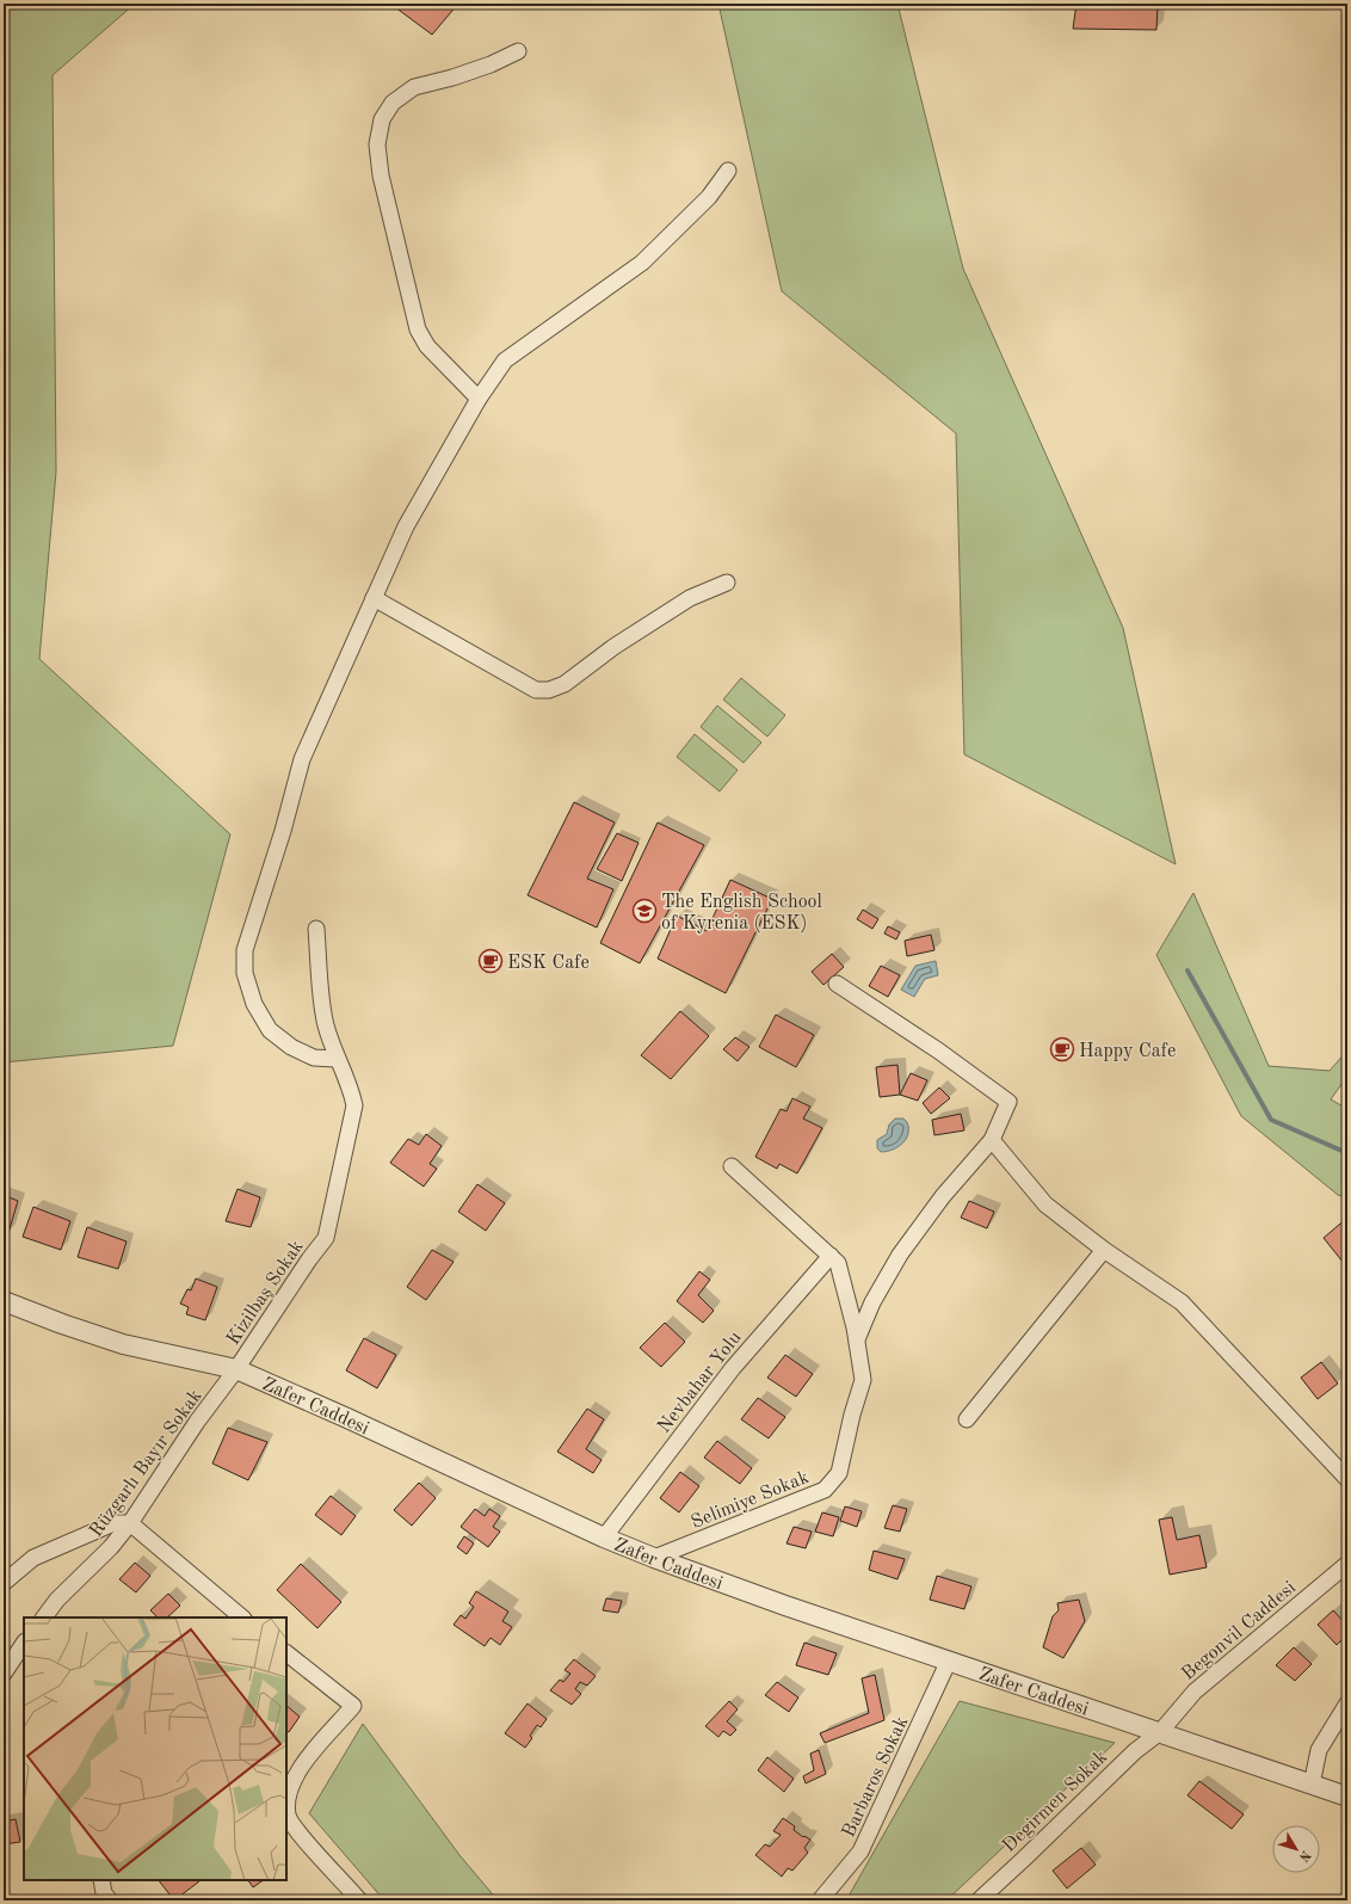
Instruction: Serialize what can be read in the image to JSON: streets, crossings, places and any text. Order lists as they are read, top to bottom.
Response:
{
  "streets": {
    "street": [
      "Kizilbaş Sokak",
      "Nevbahar Yolu",
      "Zafer Caddesi",
      "Rüzgarlı Bayır Sokak",
      "Selimiye Sokak",
      "Begonvil Caddesi",
      "Barbaros Sokak",
      "Degirmen Sokak"
    ]
  },
  "crossings": [
    ["Kizilbaş Sokak", "Zafer Caddesi"],
    ["Kizilbaş Sokak", "Rüzgarlı Bayır Sokak"],
    ["Nevbahar Yolu", "Zafer Caddesi"],
    ["Nevbahar Yolu", "Selimiye Sokak"],
    ["Zafer Caddesi", "Rüzgarlı Bayır Sokak"],
    ["Zafer Caddesi", "Selimiye Sokak"],
    ["Zafer Caddesi", "Begonvil Caddesi"],
    ["Zafer Caddesi", "Barbaros Sokak"],
    ["Zafer Caddesi", "Degirmen Sokak"],
    ["Begonvil Caddesi", "Degirmen Sokak"]
  ],
  "places": {
    "school or university": ["The English School of Kyrenia (ESK)"],
    "cafe": ["ESK Cafe", "Happy Cafe"]
  },
  "north": "bottom right"
}
